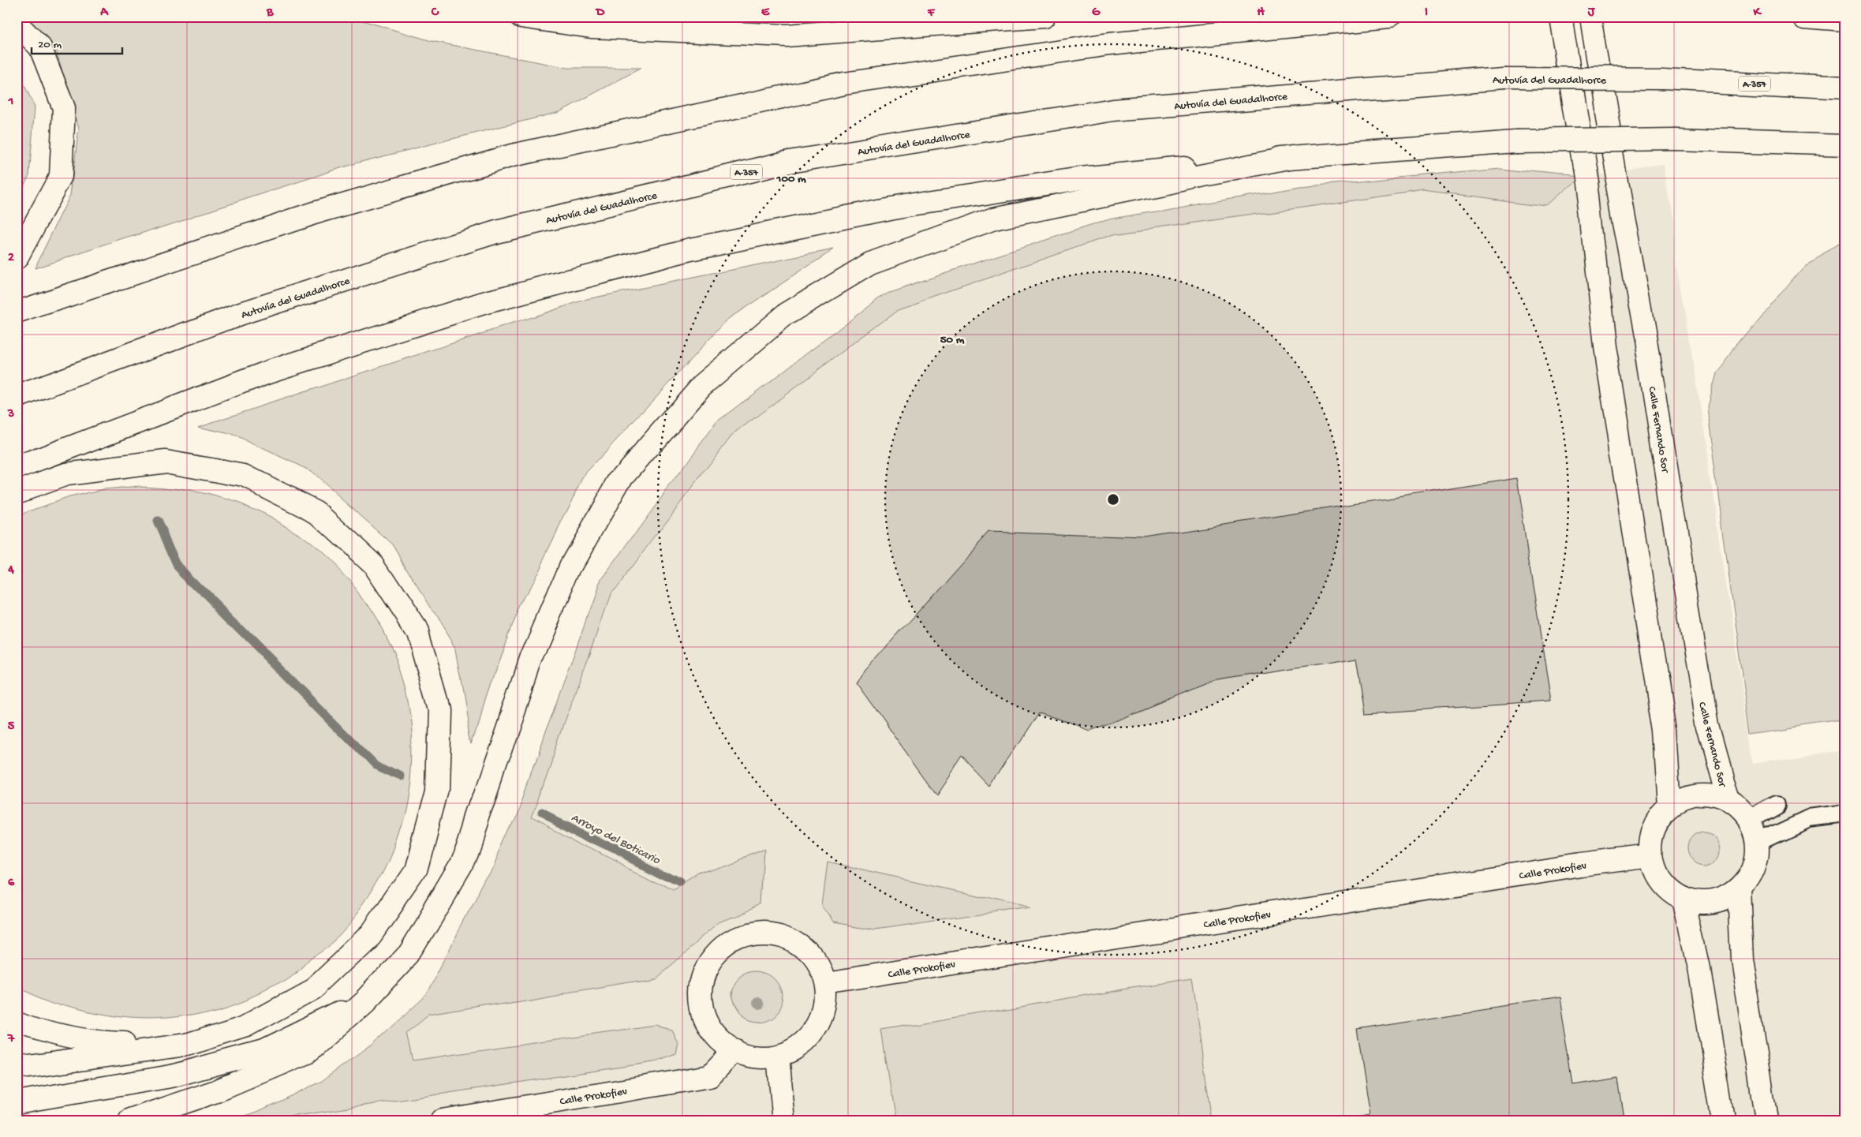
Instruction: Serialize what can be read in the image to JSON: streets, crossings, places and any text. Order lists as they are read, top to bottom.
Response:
{
  "streets": {
    "main road": [
      "Autovía del Guadalhorce",
      "A-357",
      "Calle Fernando Sor",
      "Calle Prokofiev"
    ]
  },
  "crossings": [
    ["Calle Fernando Sor", "Calle Prokofiev"]
  ],
  "water": ["Arroyo del Boticario"],
  "scale_bar": "20 m",
  "grid": {
    "columns": [
      "A",
      "B",
      "C",
      "D",
      "E",
      "F",
      "G",
      "H",
      "I",
      "J",
      "K"
    ],
    "rows": [
      "1",
      "2",
      "3",
      "4",
      "5",
      "6",
      "7"
    ]
  },
  "rings": ["100 m", "50 m"]
}
